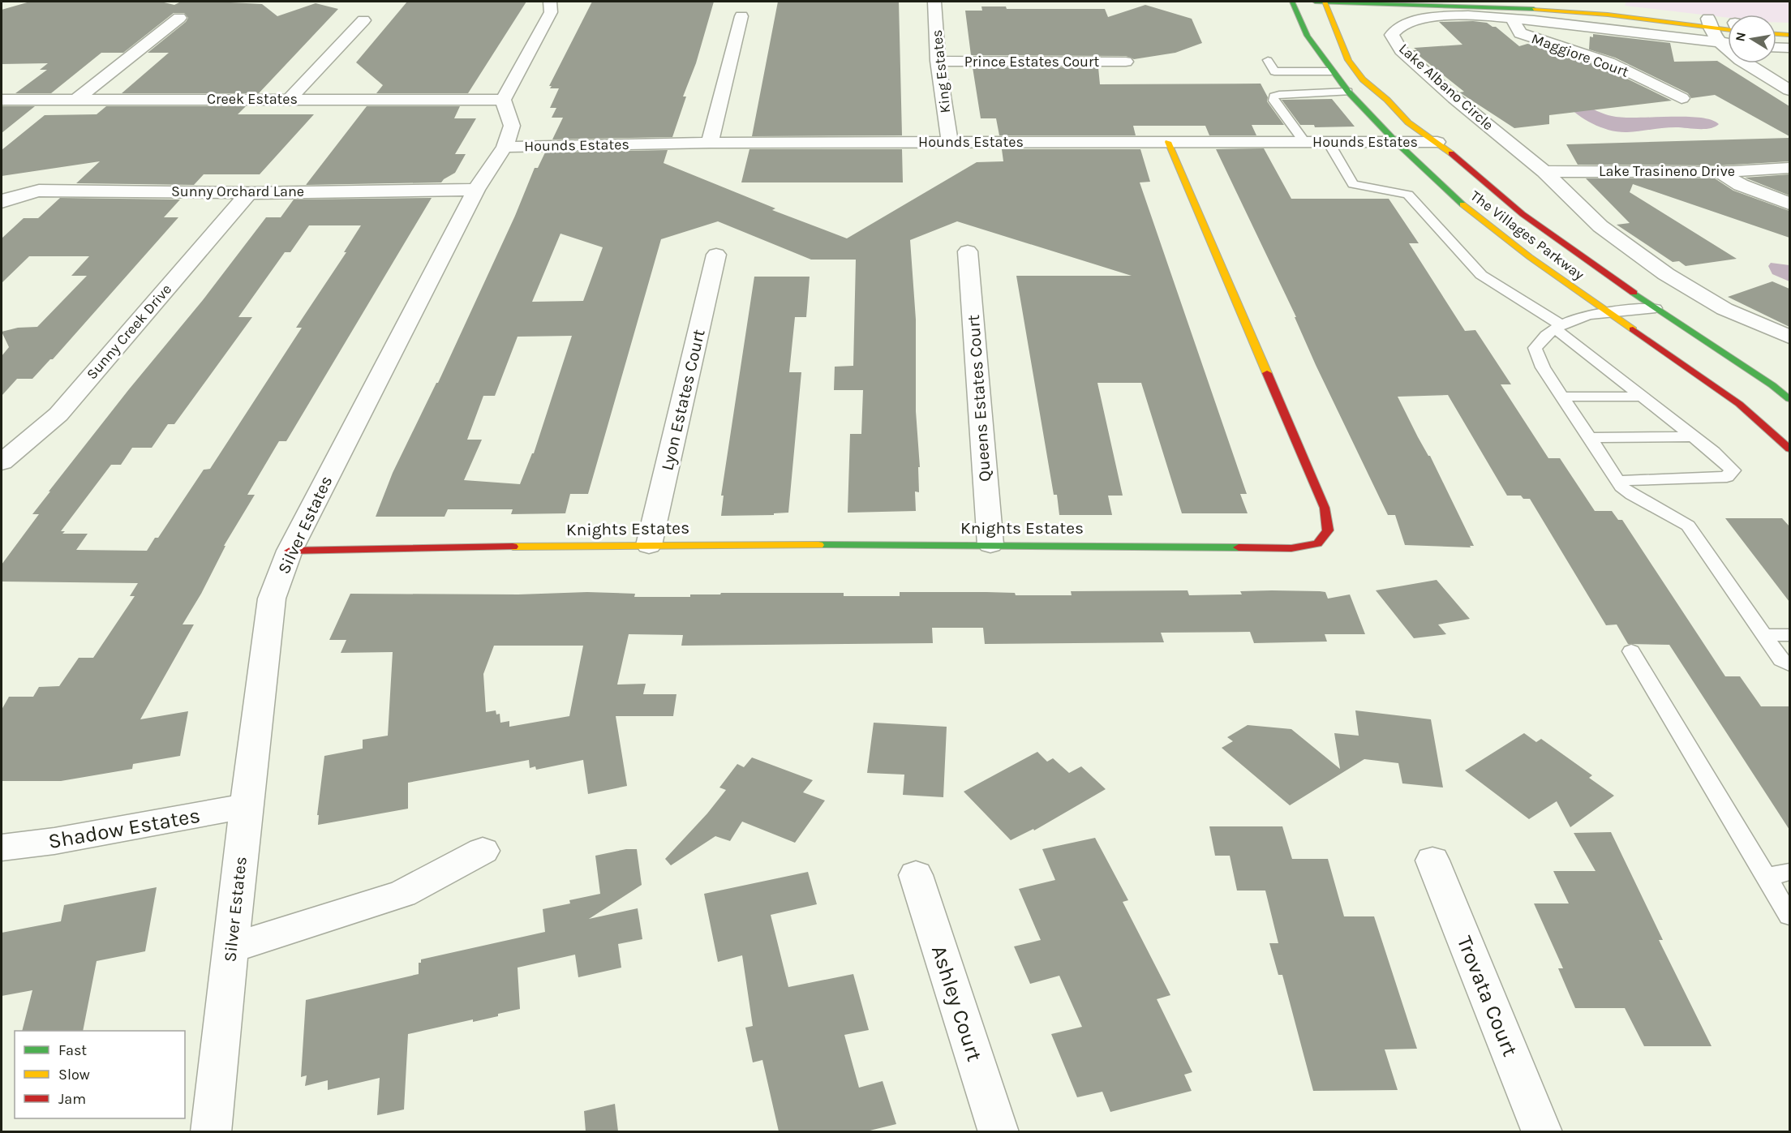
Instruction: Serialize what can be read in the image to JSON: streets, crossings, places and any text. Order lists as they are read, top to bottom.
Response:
{
  "streets": {
    "street": [
      "Maggiore Court",
      "Prince Estates Court",
      "King Estates",
      "Lake Albano Circle",
      "Creek Estates",
      "Hounds Estates",
      "Lake Trasineno Drive",
      "Sunny Orchard Lane",
      "The Villages Parkway",
      "Sunny Creek Drive",
      "Queens Estates Court",
      "Lyon Estates Court",
      "Silver Estates",
      "Knights Estates",
      "Shadow Estates",
      "Trovata Court",
      "Ashley Court"
    ]
  },
  "crossings": [
    ["Maggiore Court", "Lake Albano Circle"],
    ["Prince Estates Court", "King Estates"],
    ["King Estates", "Hounds Estates"],
    ["Lake Albano Circle", "Lake Trasineno Drive"],
    ["Creek Estates", "Silver Estates"],
    ["Hounds Estates", "The Villages Parkway"],
    ["Hounds Estates", "Silver Estates"],
    ["Hounds Estates", "Knights Estates"],
    ["Sunny Orchard Lane", "Sunny Creek Drive"],
    ["Sunny Orchard Lane", "Silver Estates"],
    ["Queens Estates Court", "Knights Estates"],
    ["Lyon Estates Court", "Knights Estates"],
    ["Silver Estates", "Knights Estates"],
    ["Silver Estates", "Shadow Estates"]
  ],
  "legend": ["Fast", "Slow", "Jam"],
  "north": "left"
}
